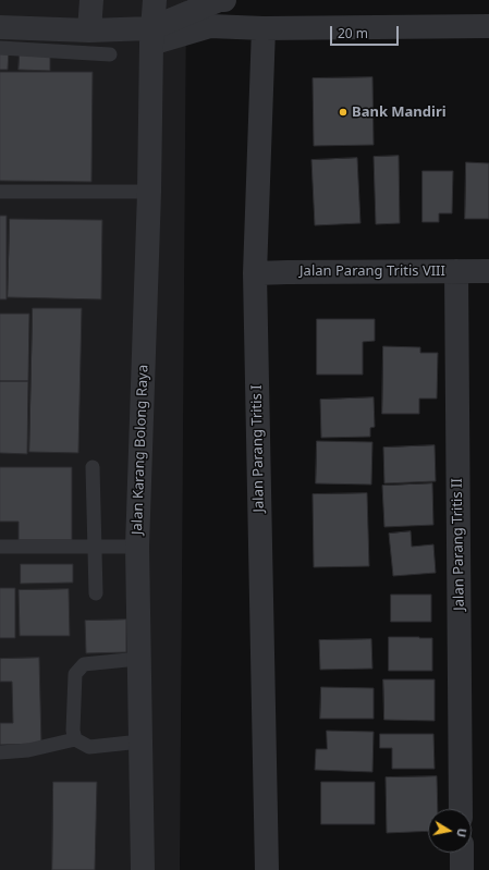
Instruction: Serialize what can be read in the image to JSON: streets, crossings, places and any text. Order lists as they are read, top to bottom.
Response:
{
  "streets": {
    "street": [
      "Jalan Parang Tritis VIII",
      "Jalan Parang Tritis I",
      "Jalan Karang Bolong Raya",
      "Jalan Parang Tritis II"
    ]
  },
  "crossings": [
    ["Jalan Parang Tritis VIII", "Jalan Parang Tritis I"],
    ["Jalan Parang Tritis VIII", "Jalan Parang Tritis II"]
  ],
  "places": ["Bank Mandiri"],
  "scale_bar": "20 m",
  "north": "right"
}
